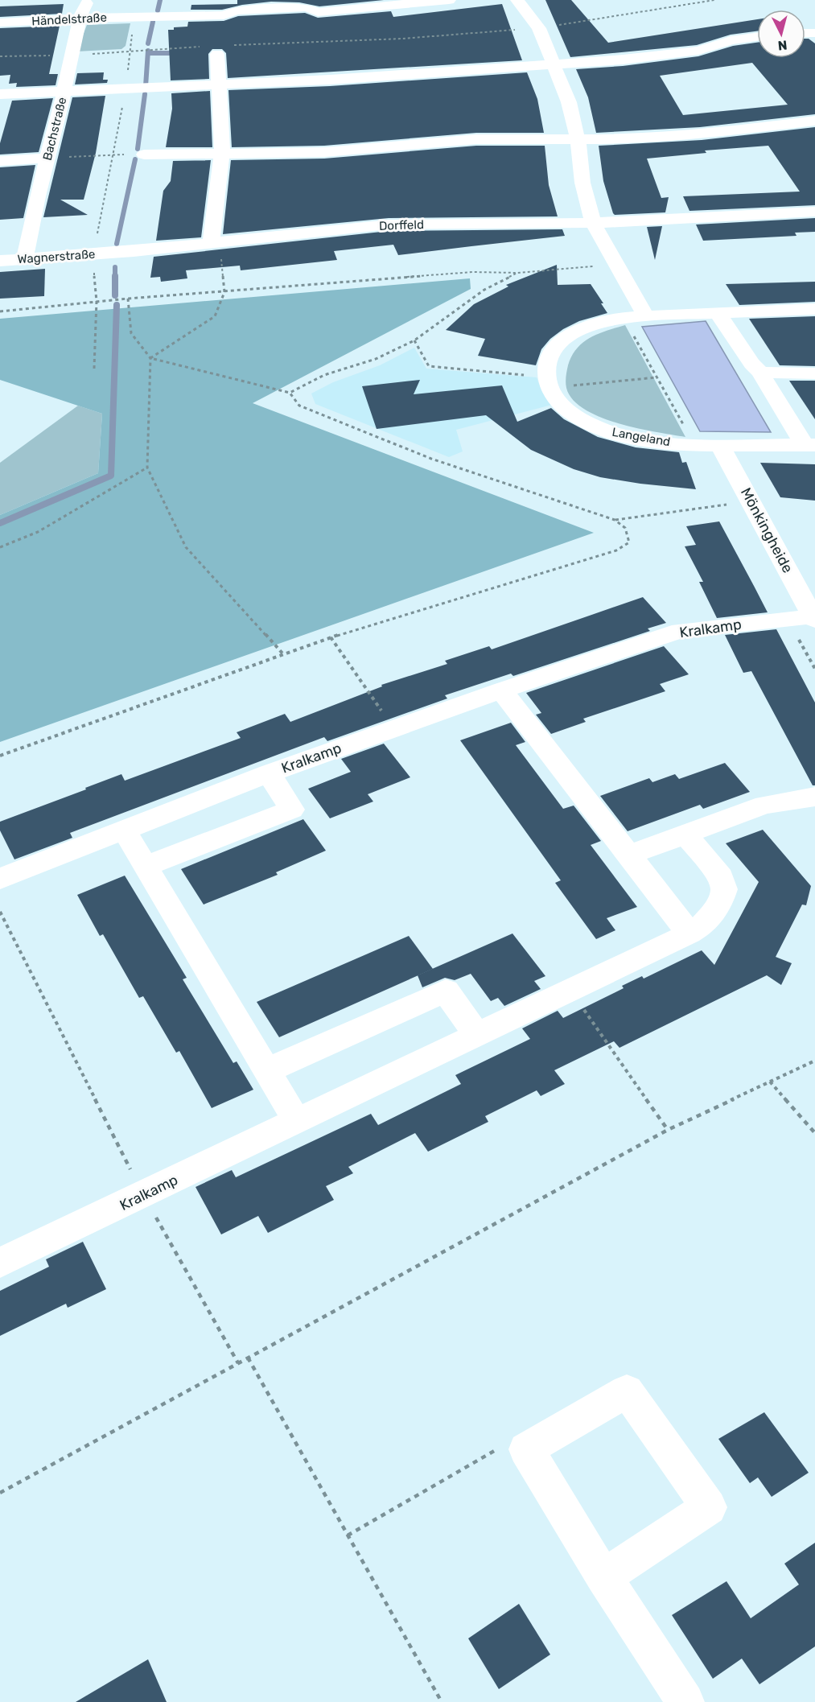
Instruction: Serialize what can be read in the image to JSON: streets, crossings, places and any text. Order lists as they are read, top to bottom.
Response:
{
  "streets": {
    "street": [
      "Händelstraße",
      "Bachstraße",
      "Dorffeld",
      "Wagnerstraße",
      "Langeland",
      "Mönkingheide",
      "Kralkamp"
    ]
  },
  "crossings": [
    ["Händelstraße", "Bachstraße"],
    ["Bachstraße", "Wagnerstraße"],
    ["Dorffeld", "Wagnerstraße"],
    ["Langeland", "Mönkingheide"],
    ["Mönkingheide", "Kralkamp"]
  ],
  "north": "bottom"
}
